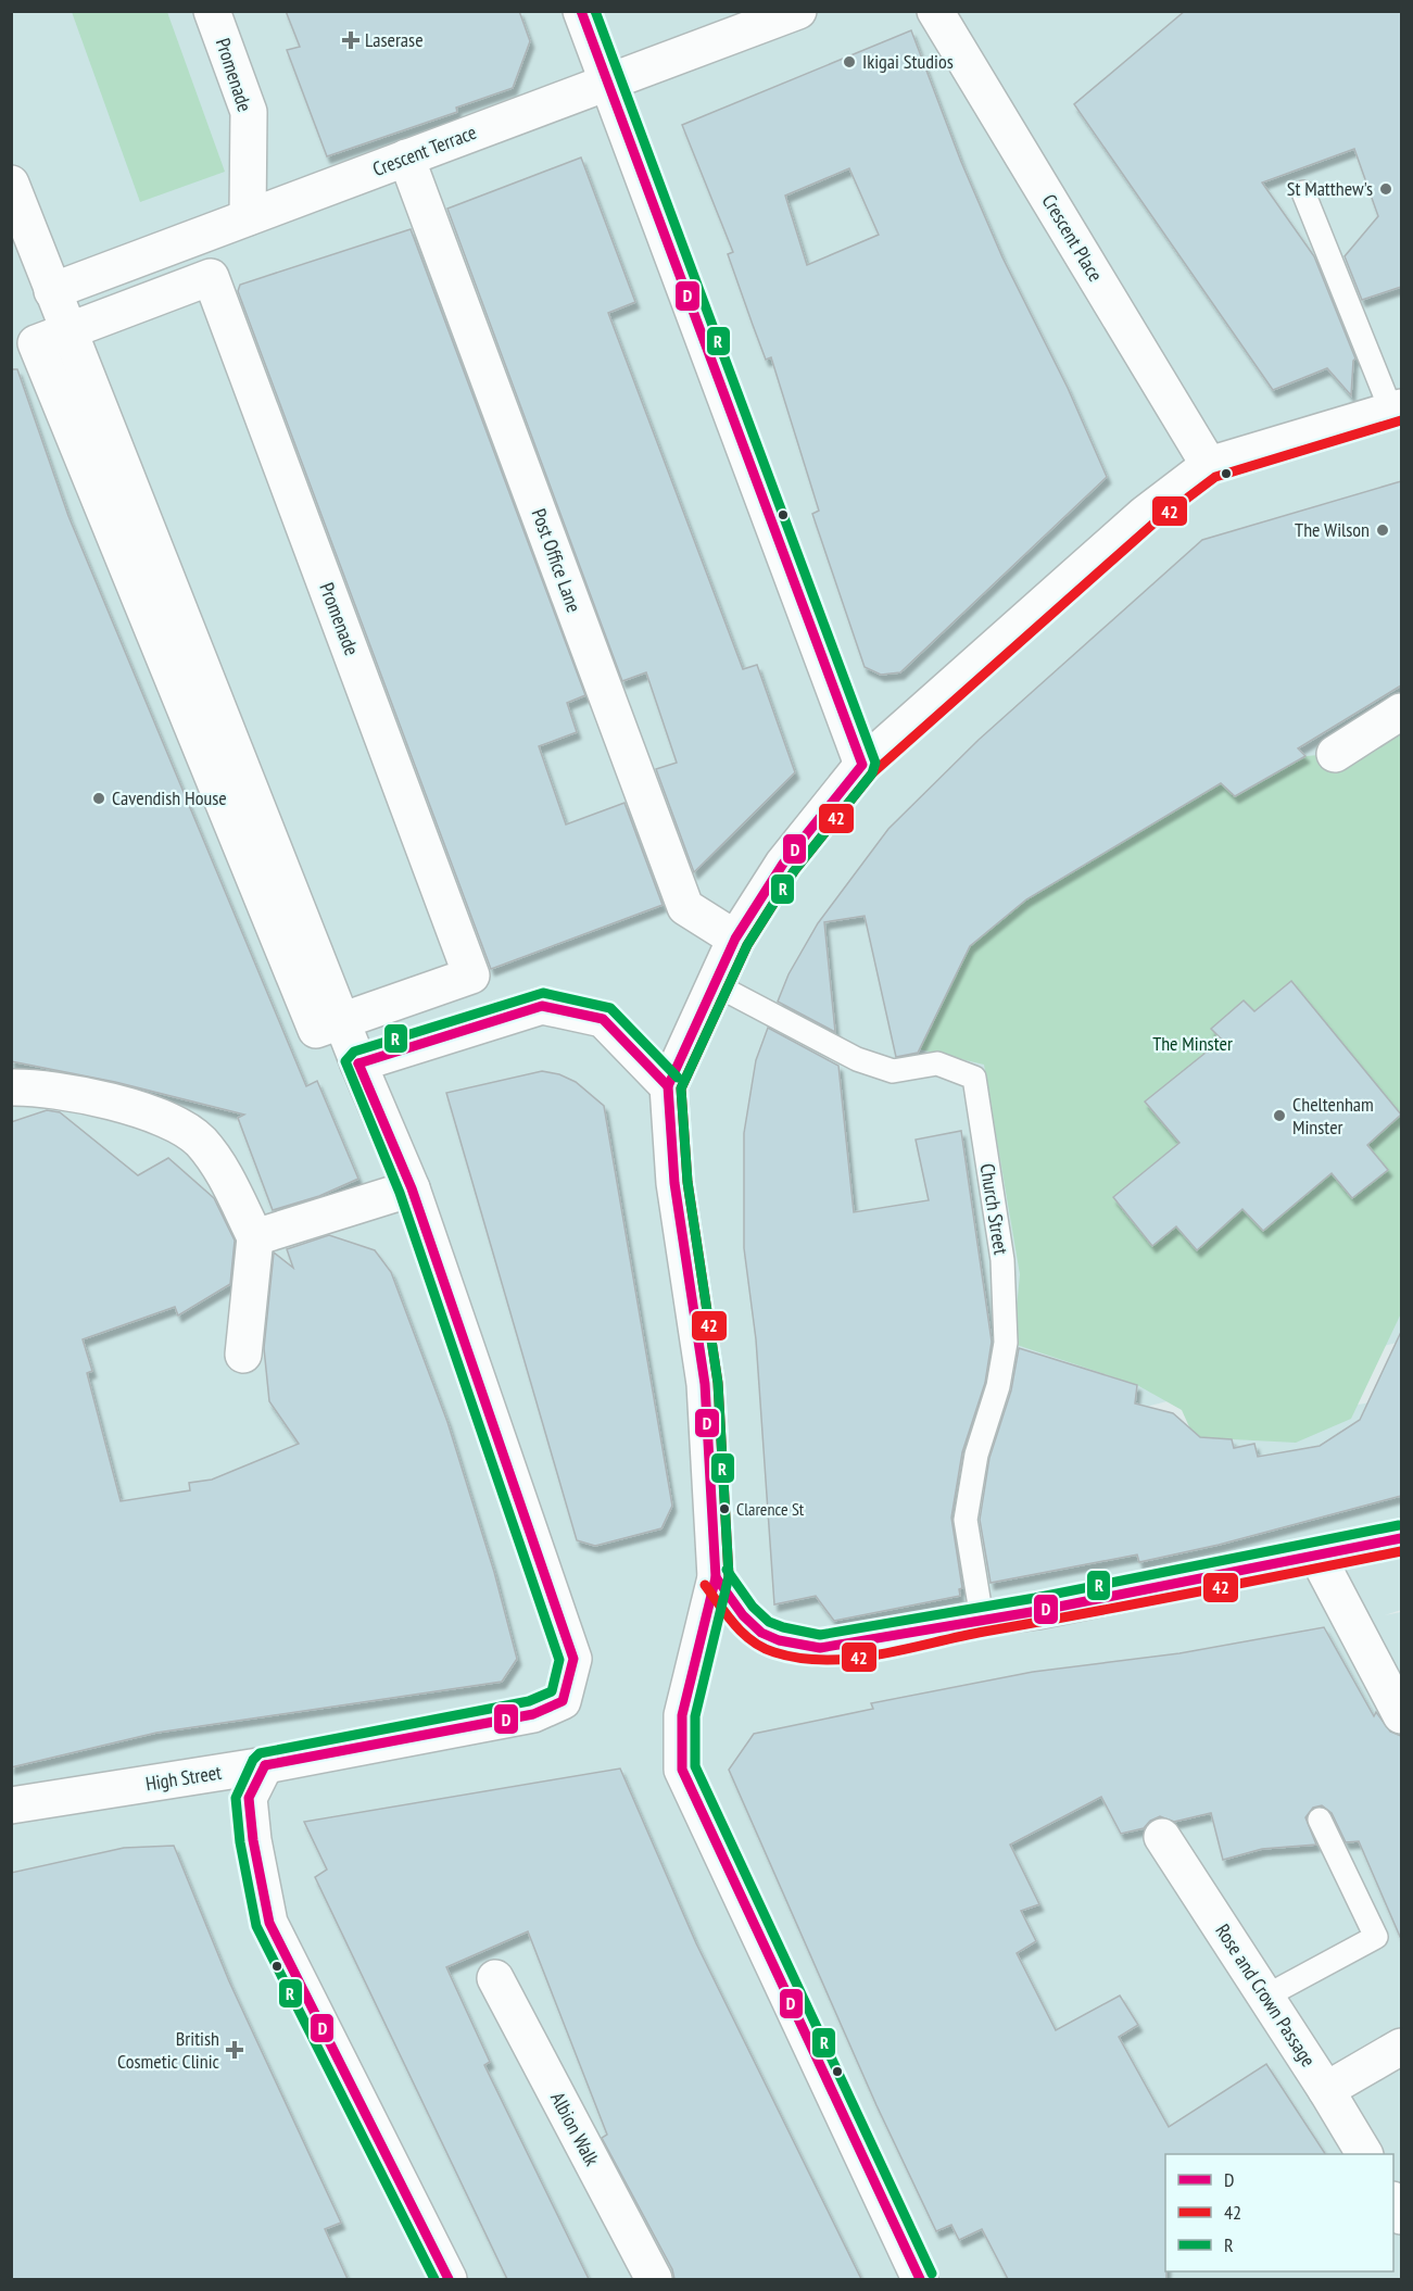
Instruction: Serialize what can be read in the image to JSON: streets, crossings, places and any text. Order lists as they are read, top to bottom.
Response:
{
  "streets": {
    "street": [
      "Promenade",
      "Crescent Terrace",
      "Crescent Place",
      "Post Office Lane",
      "High Street",
      "Rose and Crown Passage",
      "Albion Walk"
    ],
    "lane": ["Church Street"]
  },
  "crossings": [
    ["Promenade", "Crescent Terrace"],
    ["Crescent Terrace", "Post Office Lane"]
  ],
  "parks": ["The Minster"],
  "places": {
    "health": ["Laserase", "British Cosmetic Clinic"],
    "other": [
      "Ikigai Studios",
      "St Matthew's",
      "The Wilson",
      "Cavendish House",
      "Cheltenham Minster",
      "Clarence St"
    ]
  },
  "lines": ["transit line D", "transit line R", "transit line 42"],
  "legend": ["D", "42", "R"]
}
